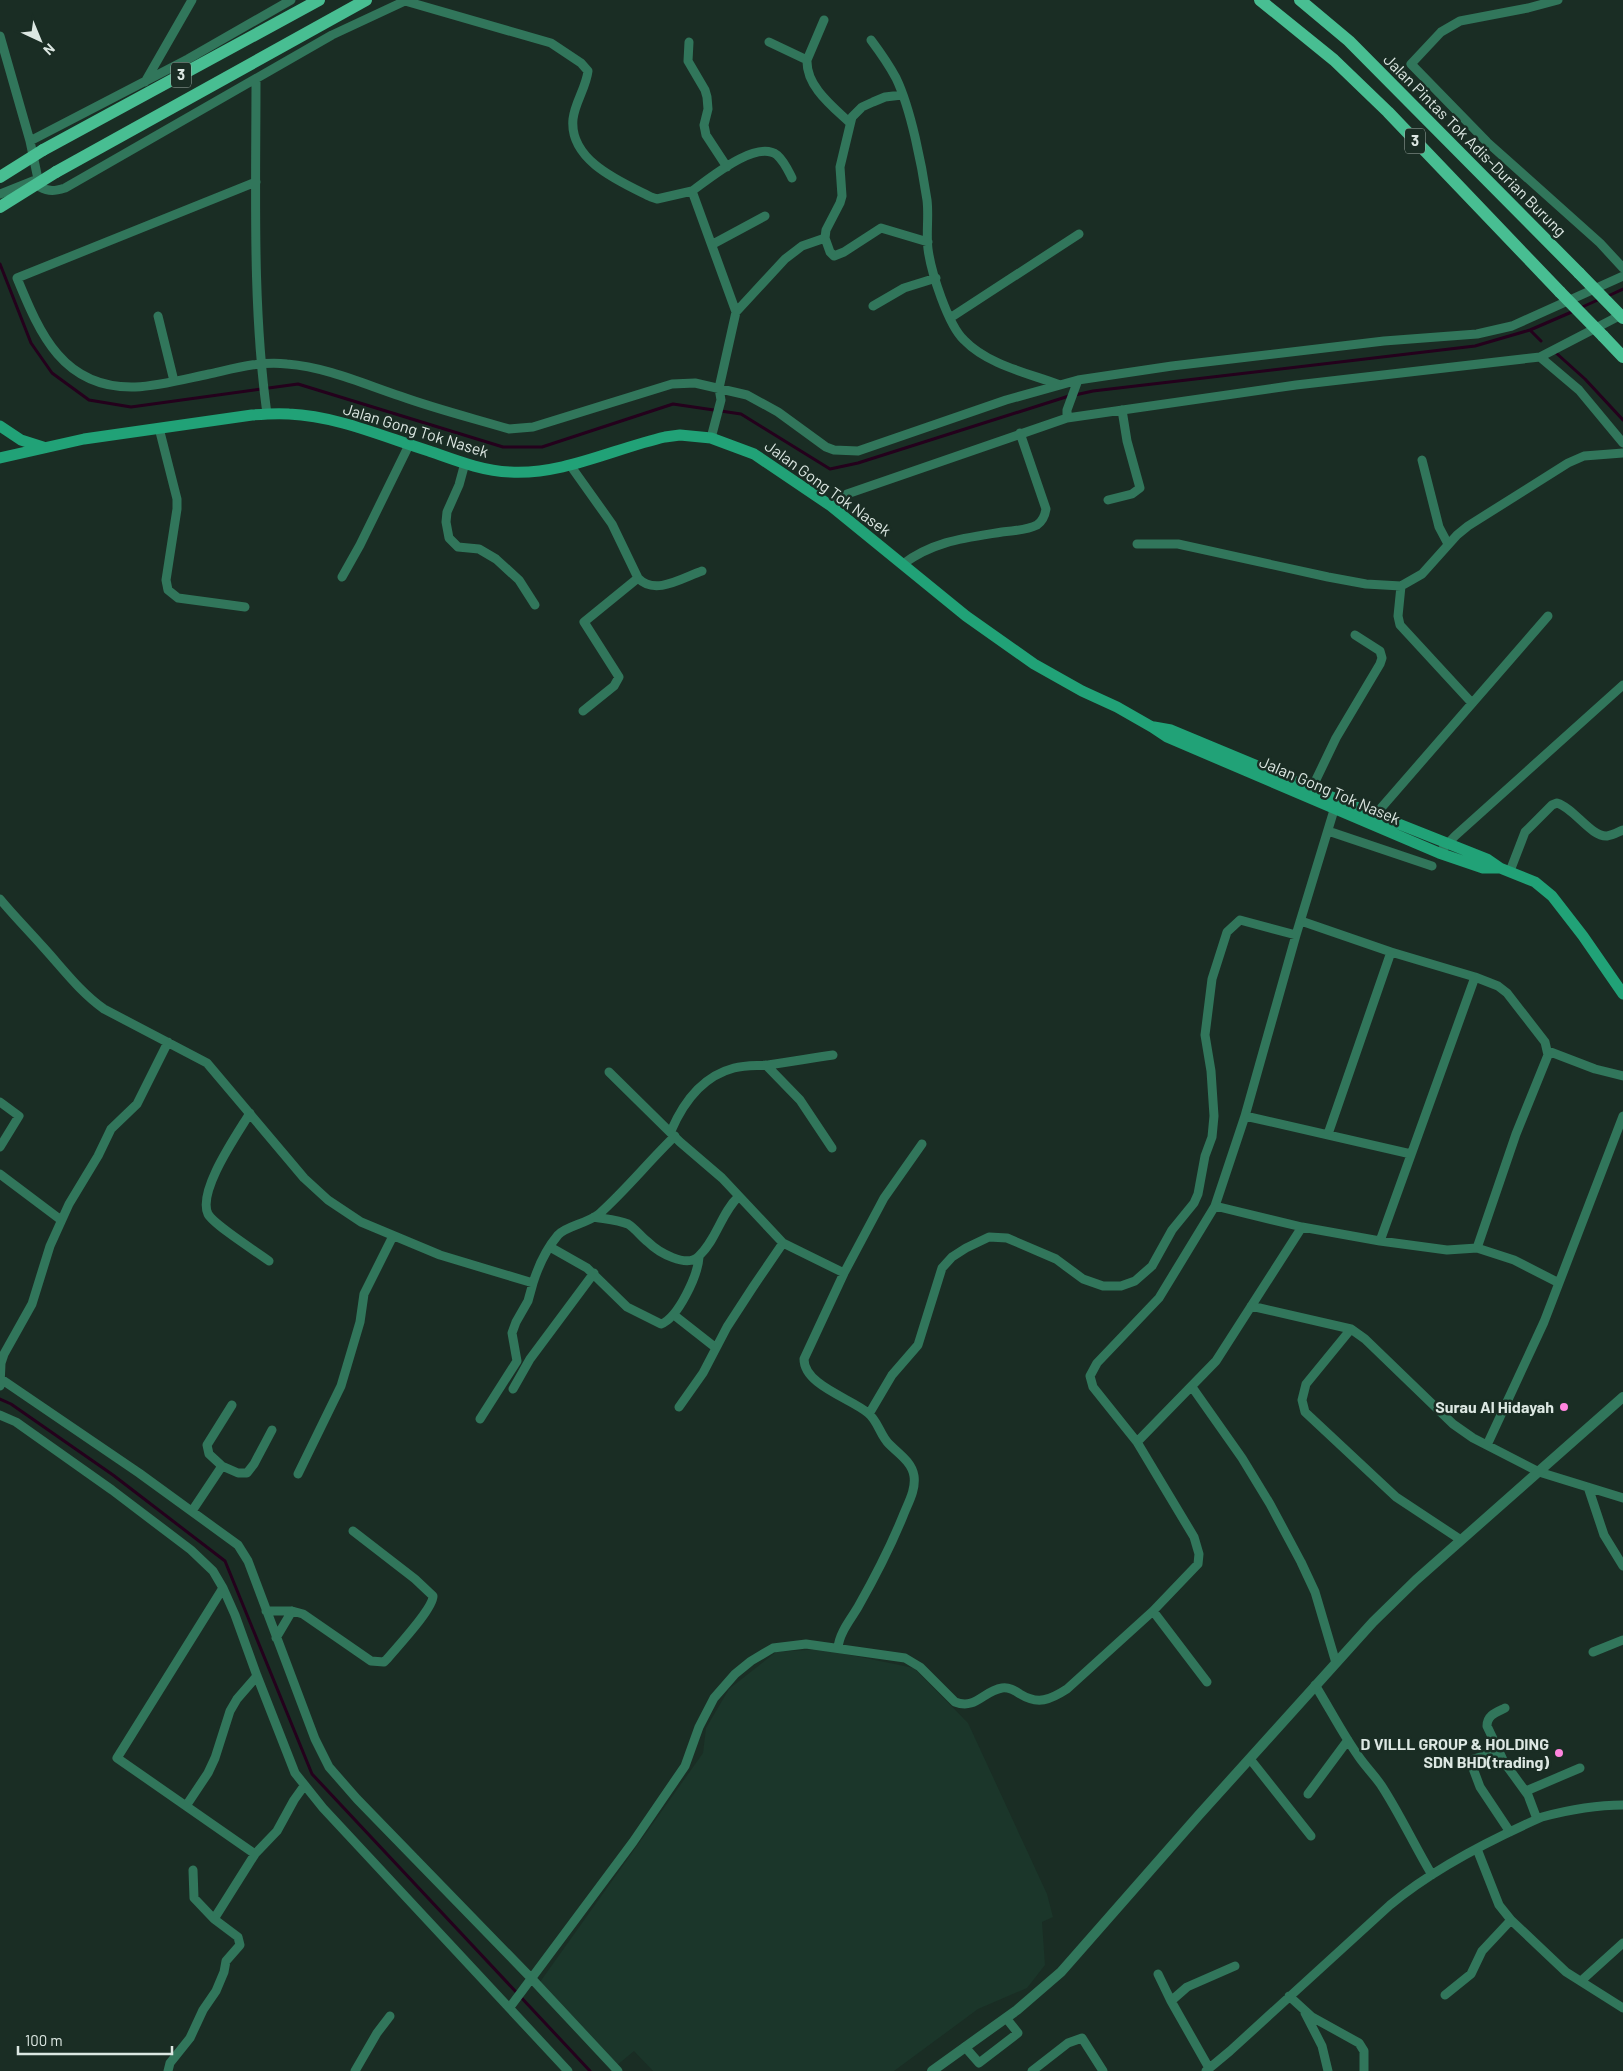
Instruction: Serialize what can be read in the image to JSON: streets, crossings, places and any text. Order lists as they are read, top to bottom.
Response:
{
  "streets": {
    "main road": ["3", "Jalan Pintas Tok Adis-Durian Burung", "Jalan Gong Tok Nasek"]
  },
  "places": ["Surau Al Hidayah", "D VILLL GROUP & HOLDING SDN BHD(trading)"],
  "scale_bar": "100 m",
  "north": "bottom right"
}
